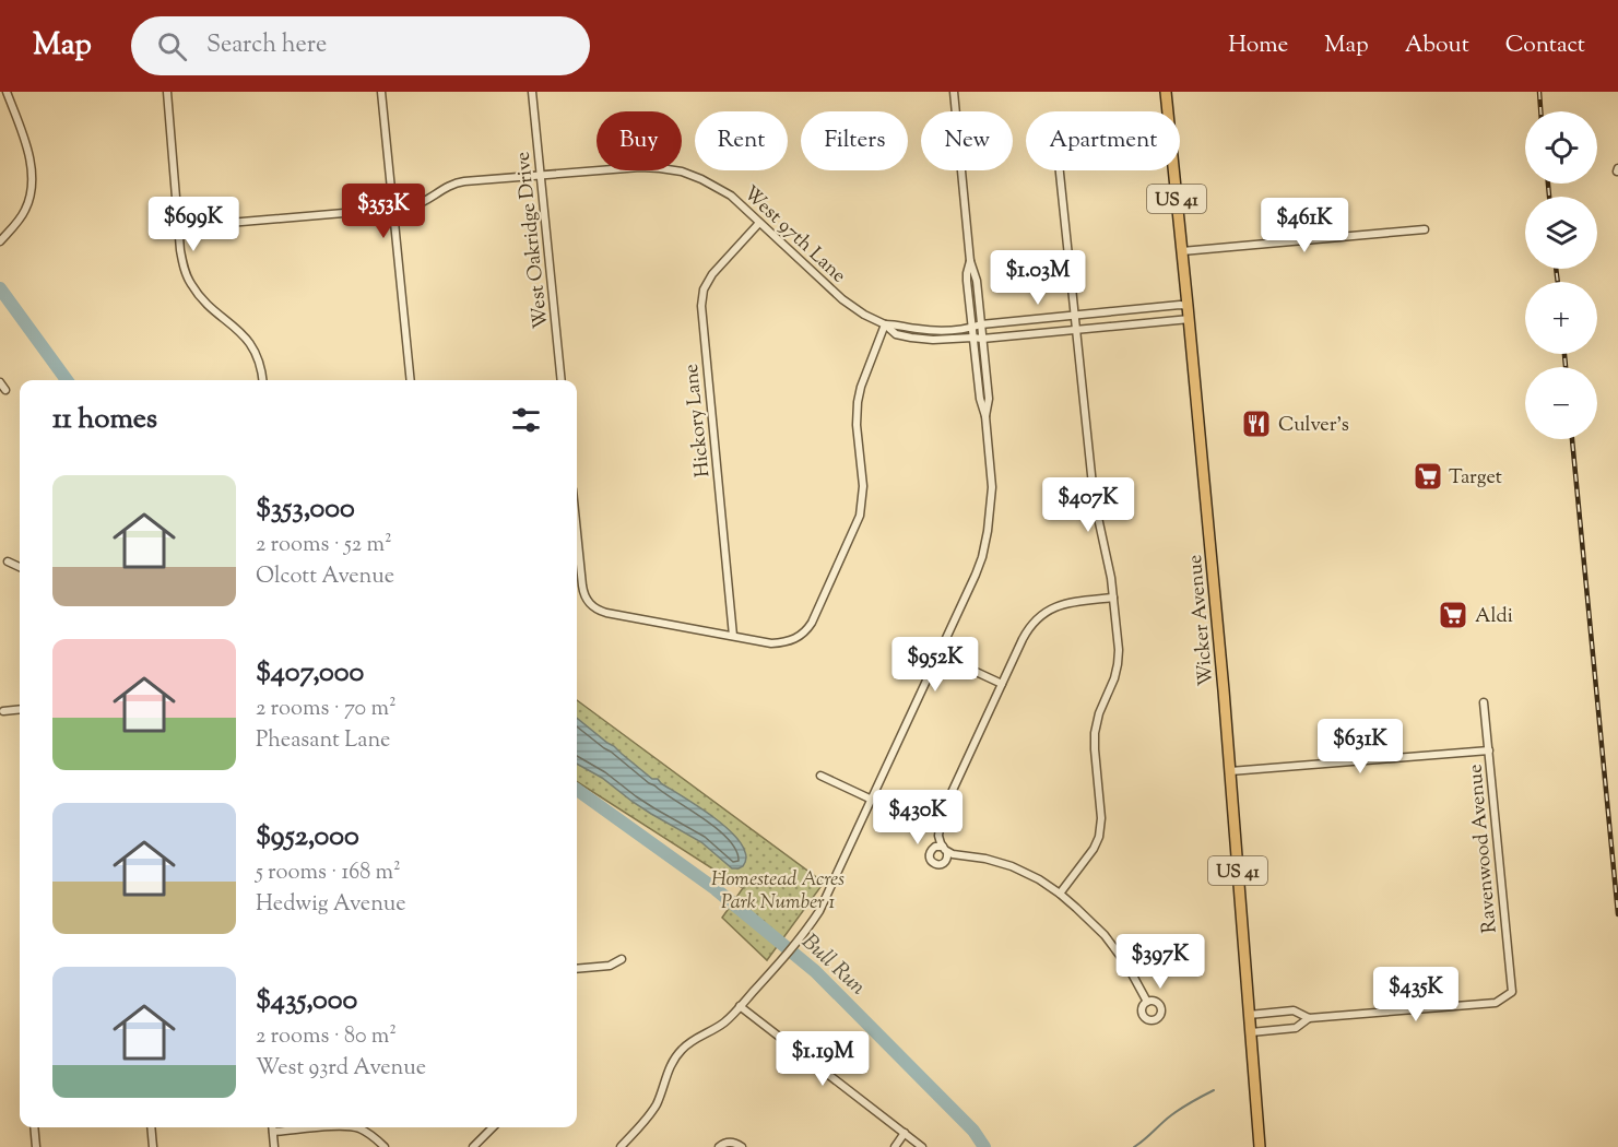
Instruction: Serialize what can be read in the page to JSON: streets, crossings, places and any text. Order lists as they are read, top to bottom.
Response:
{
  "streets": {
    "highway": ["US 41", "Wicker Avenue"],
    "street": [
      "West 97th Lane",
      "West Oakridge Drive",
      "Hickory Lane",
      "Ravenwood Avenue"
    ]
  },
  "crossings": [
    ["West 97th Lane", "West Oakridge Drive"],
    ["West 97th Lane", "Hickory Lane"],
    ["West 97th Lane", "Wicker Avenue"]
  ],
  "water": ["Bull Run"],
  "parks": ["Homestead Acres Park Number 1"],
  "places": {
    "restaurant": ["Culver's"],
    "supermarket": ["Target", "Aldi"]
  },
  "page": {
    "header": "Map",
    "search": "Search here",
    "nav": [
      "Home",
      "Map",
      "About",
      "Contact"
    ],
    "map_buttons": ["+", "−"],
    "chip": [
      "Buy",
      "Rent",
      "Filters",
      "New",
      "Apartment"
    ],
    "price": [
      "$353K",
      "$699K",
      "$461K",
      "$1.03M",
      "$407K",
      "$952K",
      "$631K",
      "$430K",
      "$397K",
      "$435K",
      "$1.19M"
    ],
    "heading": "11 homes",
    "list": [
      {
        "name": "$353,000",
        "note": "2 rooms · 52 m² · Olcott Avenue"
      },
      {
        "name": "$407,000",
        "note": "2 rooms · 70 m² · Pheasant Lane"
      },
      {
        "name": "$952,000",
        "note": "5 rooms · 168 m² · Hedwig Avenue"
      },
      {
        "name": "$435,000",
        "note": "2 rooms · 80 m² · West 93rd Avenue"
      }
    ]
  }
}
